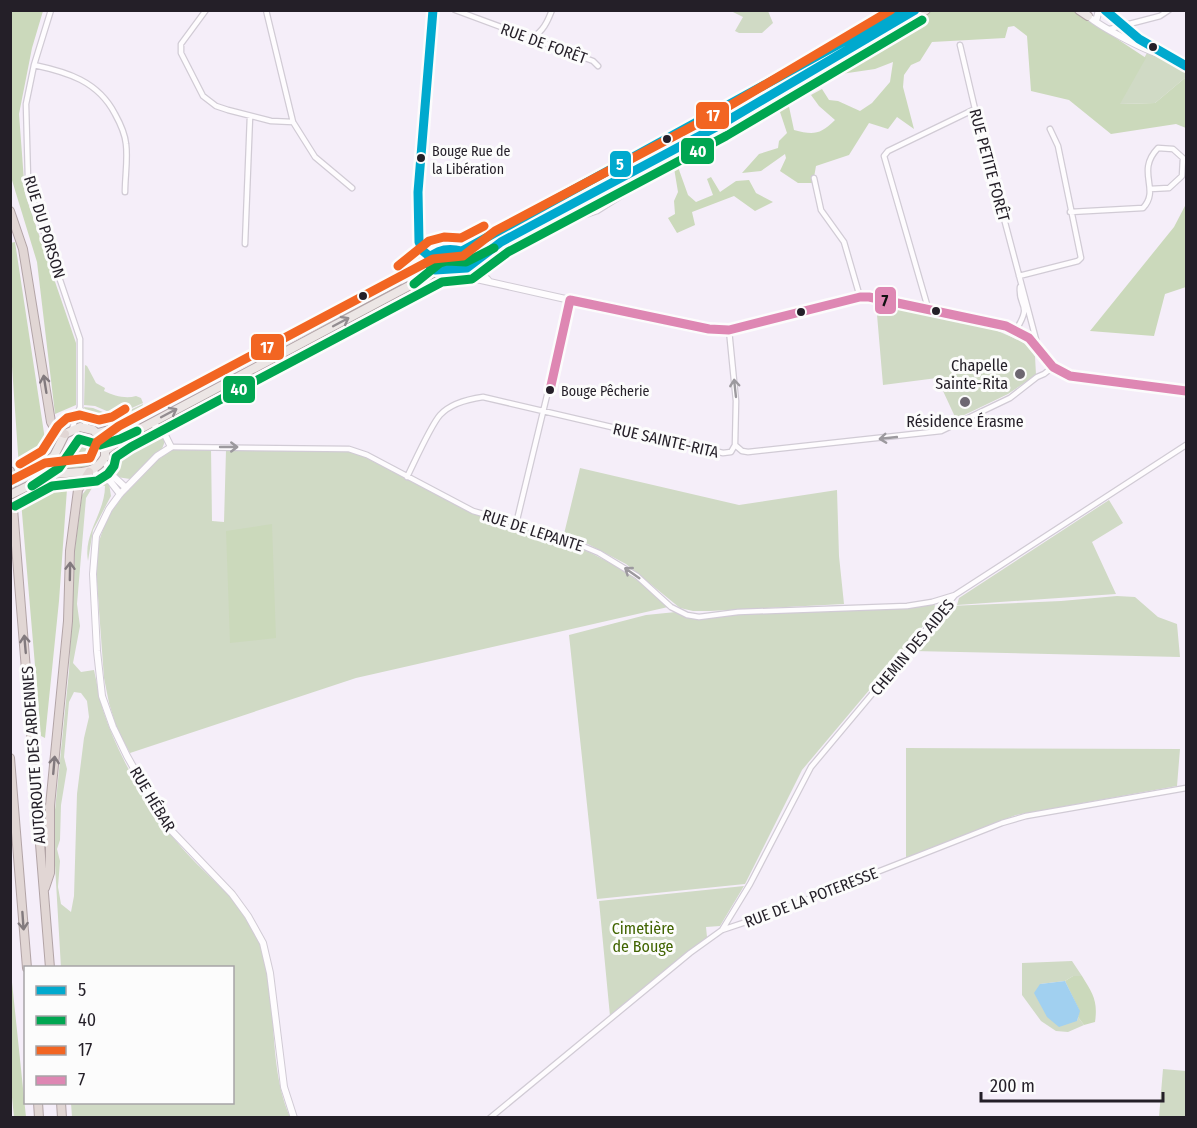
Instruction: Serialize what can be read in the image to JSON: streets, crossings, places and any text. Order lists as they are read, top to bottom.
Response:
{
  "streets": {
    "highway": ["AUTOROUTE DES ARDENNES"],
    "street": [
      "RUE DE FORÊT",
      "RUE PETITE FORÊT",
      "RUE DU PORSON",
      "RUE SAINTE-RITA",
      "RUE DE LEPANTE",
      "CHEMIN DES AIDES",
      "RUE HÉBAR",
      "RUE DE LA POTERESSE"
    ]
  },
  "crossings": [
    ["RUE SAINTE-RITA", "RUE DE LEPANTE"],
    ["RUE DE LEPANTE", "CHEMIN DES AIDES"],
    ["CHEMIN DES AIDES", "RUE DE LA POTERESSE"]
  ],
  "one_way": ["RUE SAINTE-RITA"],
  "parks": ["Cimetière de Bouge"],
  "places": [
    "Bouge Rue de la Libération",
    "Chapelle Sainte-Rita",
    "Bouge Pêcherie",
    "Résidence Érasme"
  ],
  "lines": [
    "transit line 5",
    "transit line 17",
    "transit line 40",
    "transit line 7"
  ],
  "legend": [
    "5",
    "40",
    "17",
    "7"
  ],
  "scale_bar": "200 m"
}
